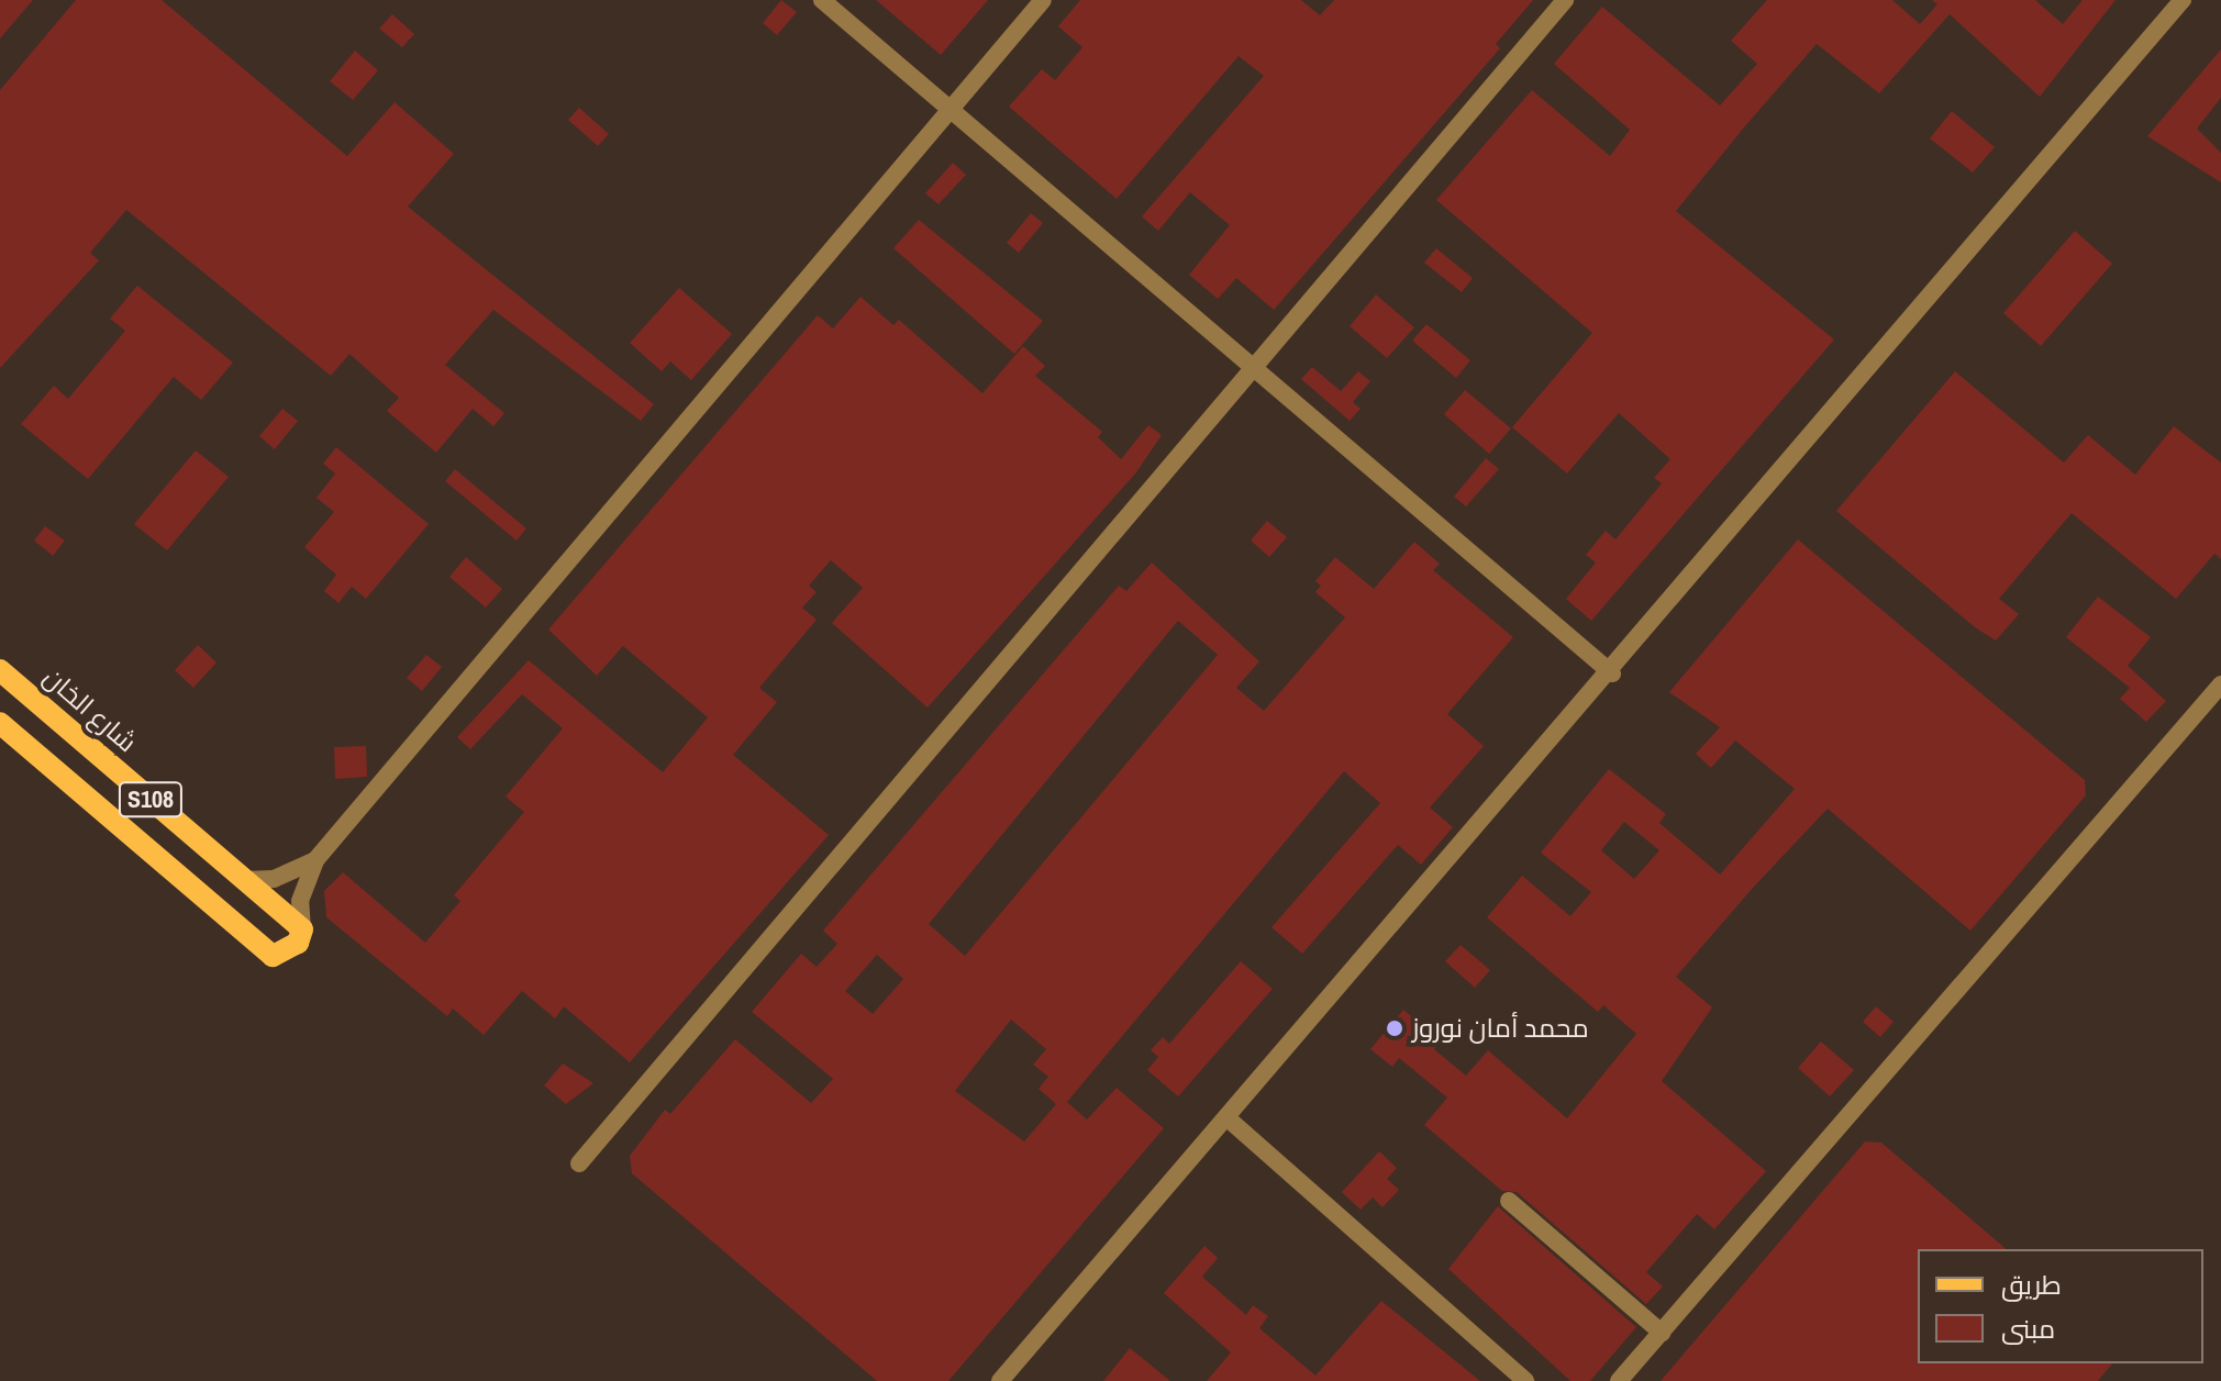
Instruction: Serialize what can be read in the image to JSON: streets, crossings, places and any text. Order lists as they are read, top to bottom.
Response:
{
  "streets": {
    "main road": ["شارع الخان", "S108"]
  },
  "crossings": [
    ["شارع الخان", "S108"]
  ],
  "places": ["محمد أمان نوروز"],
  "legend": ["طريق", "مبنى"]
}
